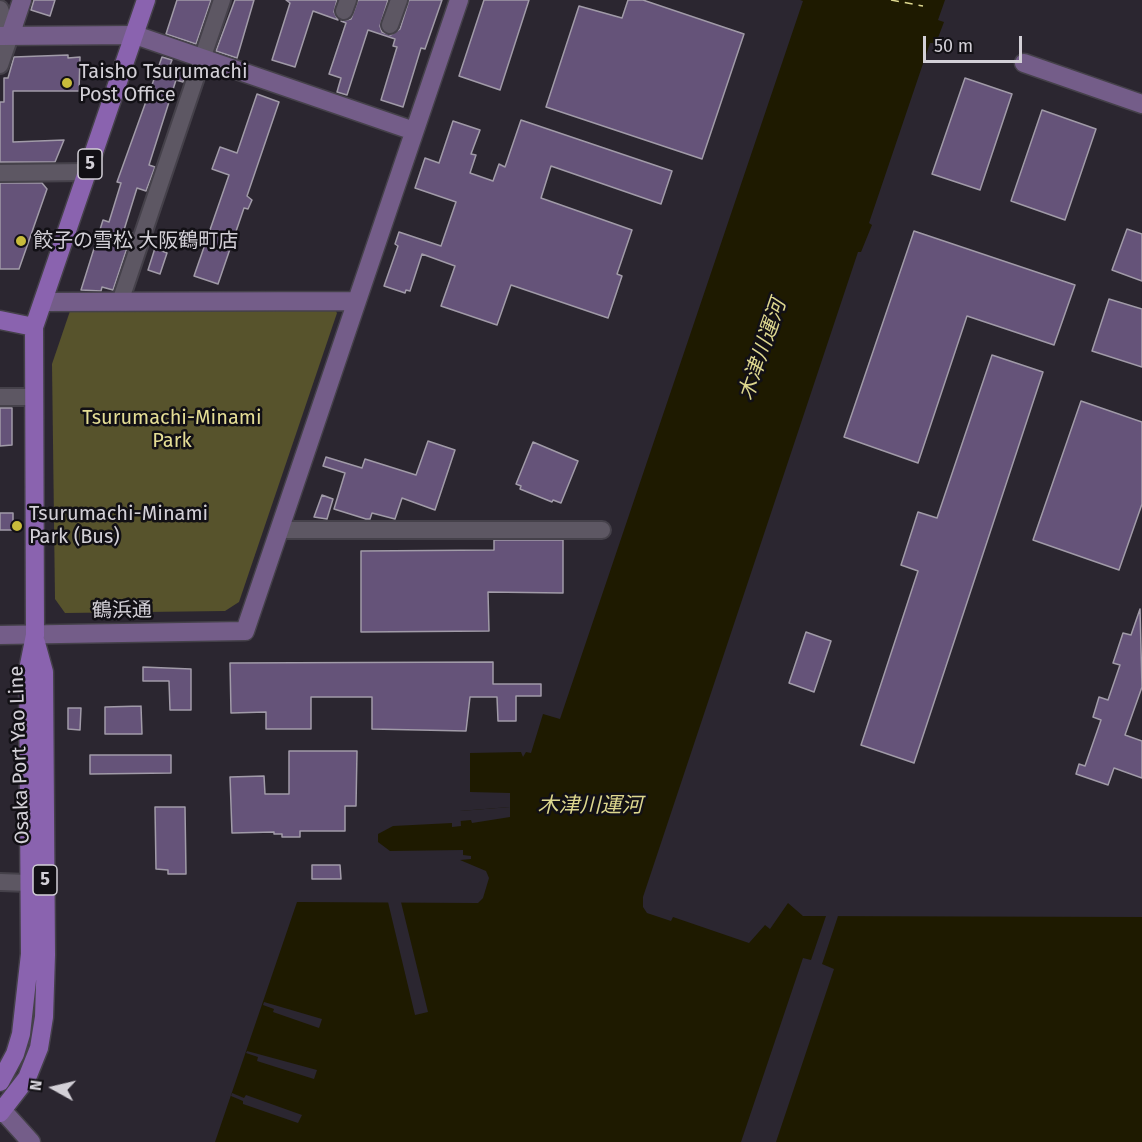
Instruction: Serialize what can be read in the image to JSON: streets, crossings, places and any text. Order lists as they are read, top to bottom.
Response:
{
  "streets": {
    "main road": ["5", "Osaka Port Yao Line"],
    "street": ["鶴浜通"]
  },
  "crossings": [
    ["鶴浜通", "Osaka Port Yao Line"]
  ],
  "water": ["木津川運河"],
  "parks": ["Tsurumachi-Minami Park"],
  "places": ["Taisho Tsurumachi Post Office", "餃子の雪松 大阪鶴町店", "Tsurumachi-Minami Park (Bus)"],
  "scale_bar": "50 m",
  "north": "left"
}
